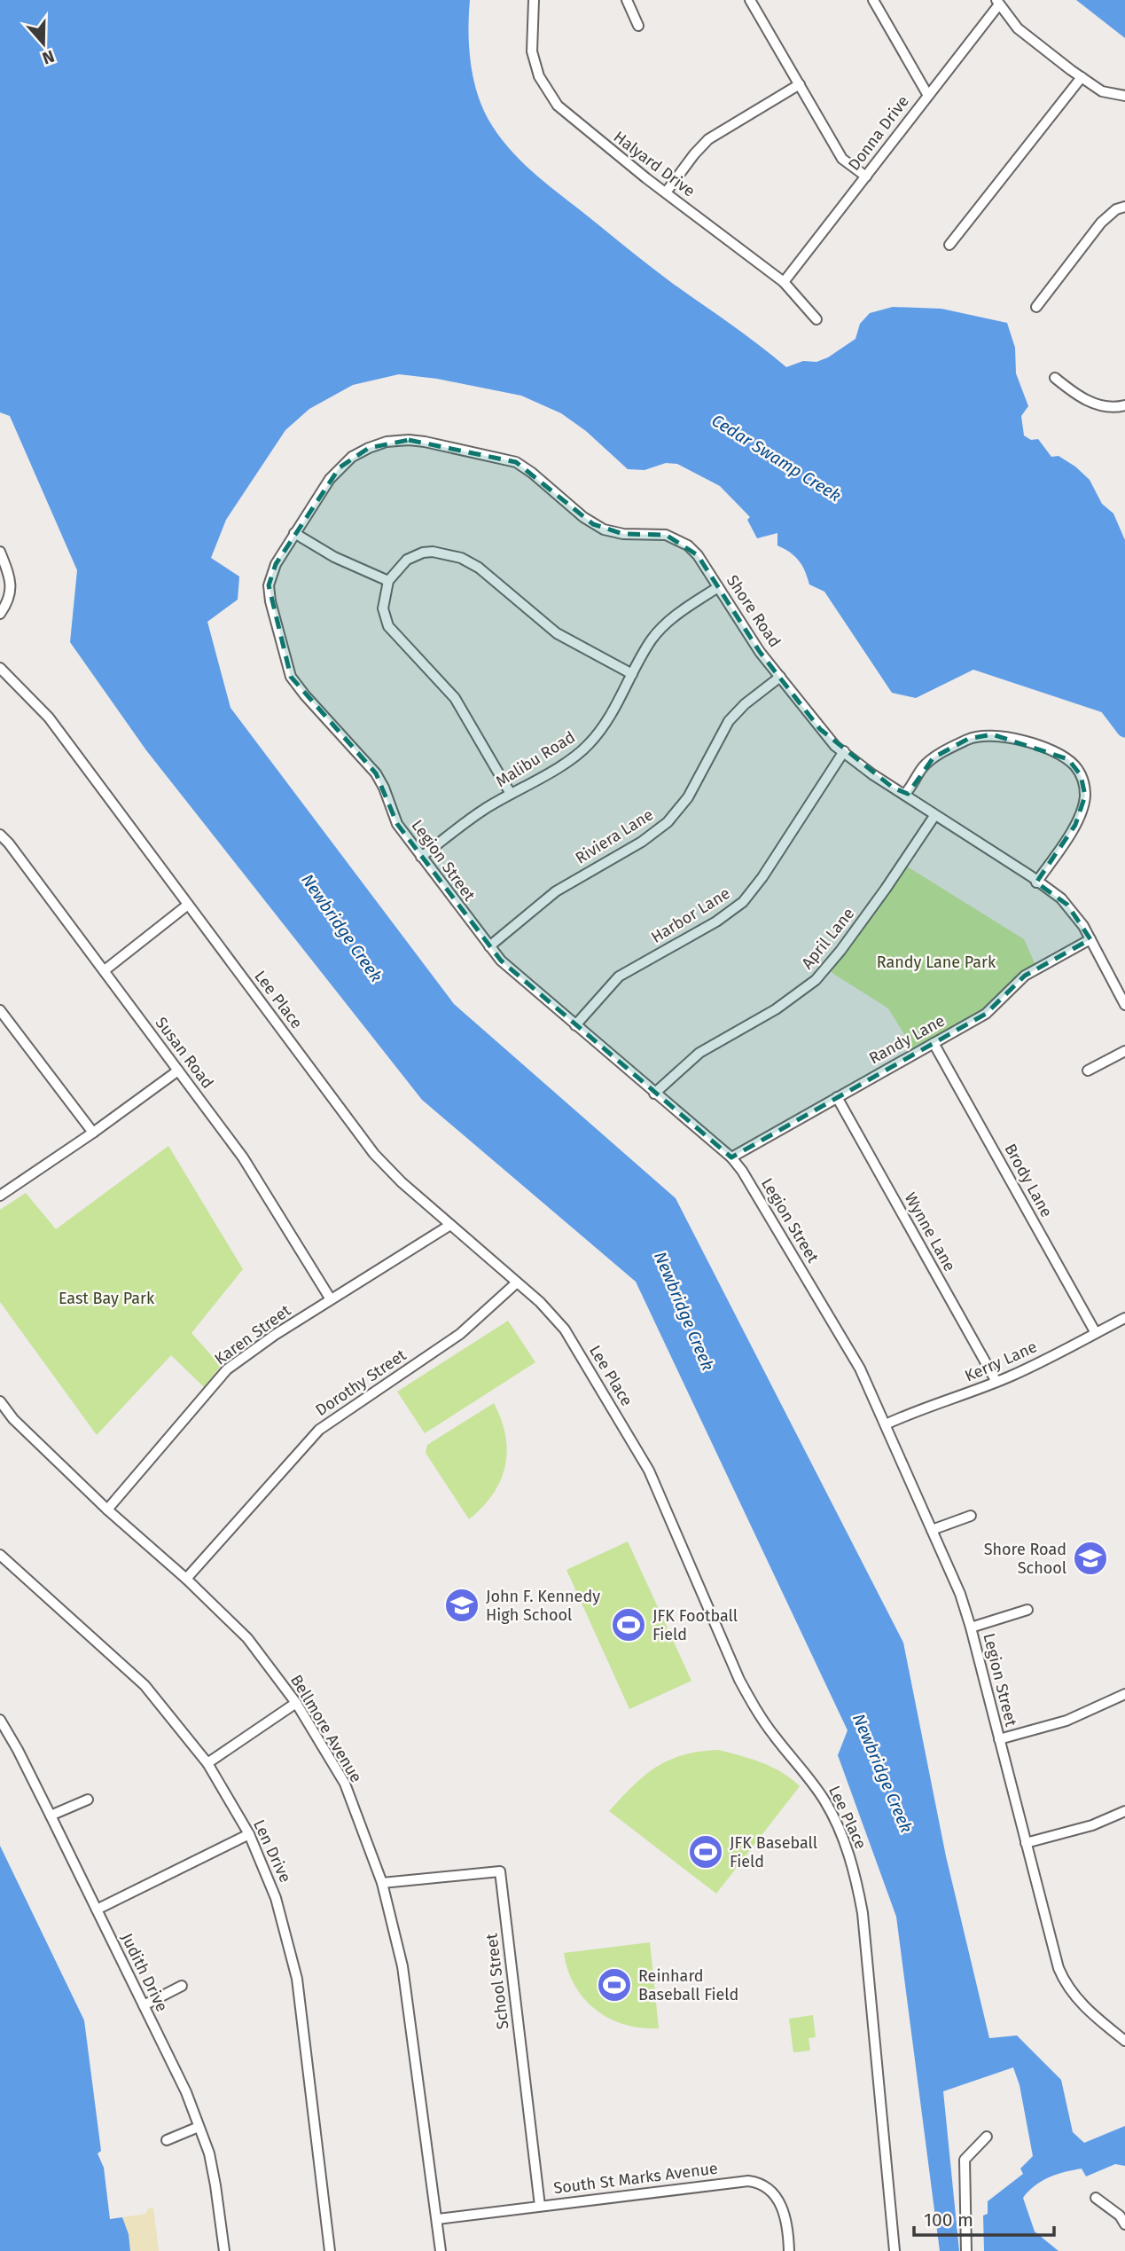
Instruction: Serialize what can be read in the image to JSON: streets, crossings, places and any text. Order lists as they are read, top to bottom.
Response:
{
  "streets": {
    "street": [
      "Donna Drive",
      "Halyard Drive",
      "Shore Road",
      "Malibu Road",
      "Riviera Lane",
      "Legion Street",
      "Harbor Lane",
      "April Lane",
      "Lee Place",
      "Randy Lane",
      "Susan Road",
      "Brody Lane",
      "Wynne Lane",
      "Karen Street",
      "Kerry Lane",
      "Dorothy Street",
      "Bellmore Avenue",
      "Len Drive",
      "Judith Drive",
      "School Street",
      "South St Marks Avenue"
    ]
  },
  "crossings": [
    ["Donna Drive", "Halyard Drive"],
    ["Shore Road", "Malibu Road"],
    ["Shore Road", "Riviera Lane"],
    ["Shore Road", "Legion Street"],
    ["Shore Road", "Harbor Lane"],
    ["Shore Road", "April Lane"],
    ["Shore Road", "Randy Lane"],
    ["Malibu Road", "Legion Street"],
    ["Riviera Lane", "Legion Street"],
    ["Legion Street", "Harbor Lane"],
    ["Legion Street", "April Lane"],
    ["Legion Street", "Randy Lane"],
    ["Legion Street", "Kerry Lane"],
    ["Lee Place", "Karen Street"],
    ["Lee Place", "Dorothy Street"],
    ["Randy Lane", "Brody Lane"],
    ["Randy Lane", "Wynne Lane"],
    ["Susan Road", "Karen Street"],
    ["Brody Lane", "Kerry Lane"],
    ["Wynne Lane", "Kerry Lane"],
    ["Karen Street", "Bellmore Avenue"],
    ["Dorothy Street", "Bellmore Avenue"],
    ["Bellmore Avenue", "School Street"],
    ["Bellmore Avenue", "South St Marks Avenue"],
    ["School Street", "South St Marks Avenue"]
  ],
  "water": ["Cedar Swamp Creek", "Newbridge Creek"],
  "parks": ["Randy Lane Park", "East Bay Park"],
  "places": {
    "school or university": ["Shore Road School", "John F. Kennedy High School"],
    "sports": ["JFK Football Field", "JFK Baseball Field", "Reinhard Baseball Field"]
  },
  "scale_bar": "100 m",
  "north": "bottom"
}
